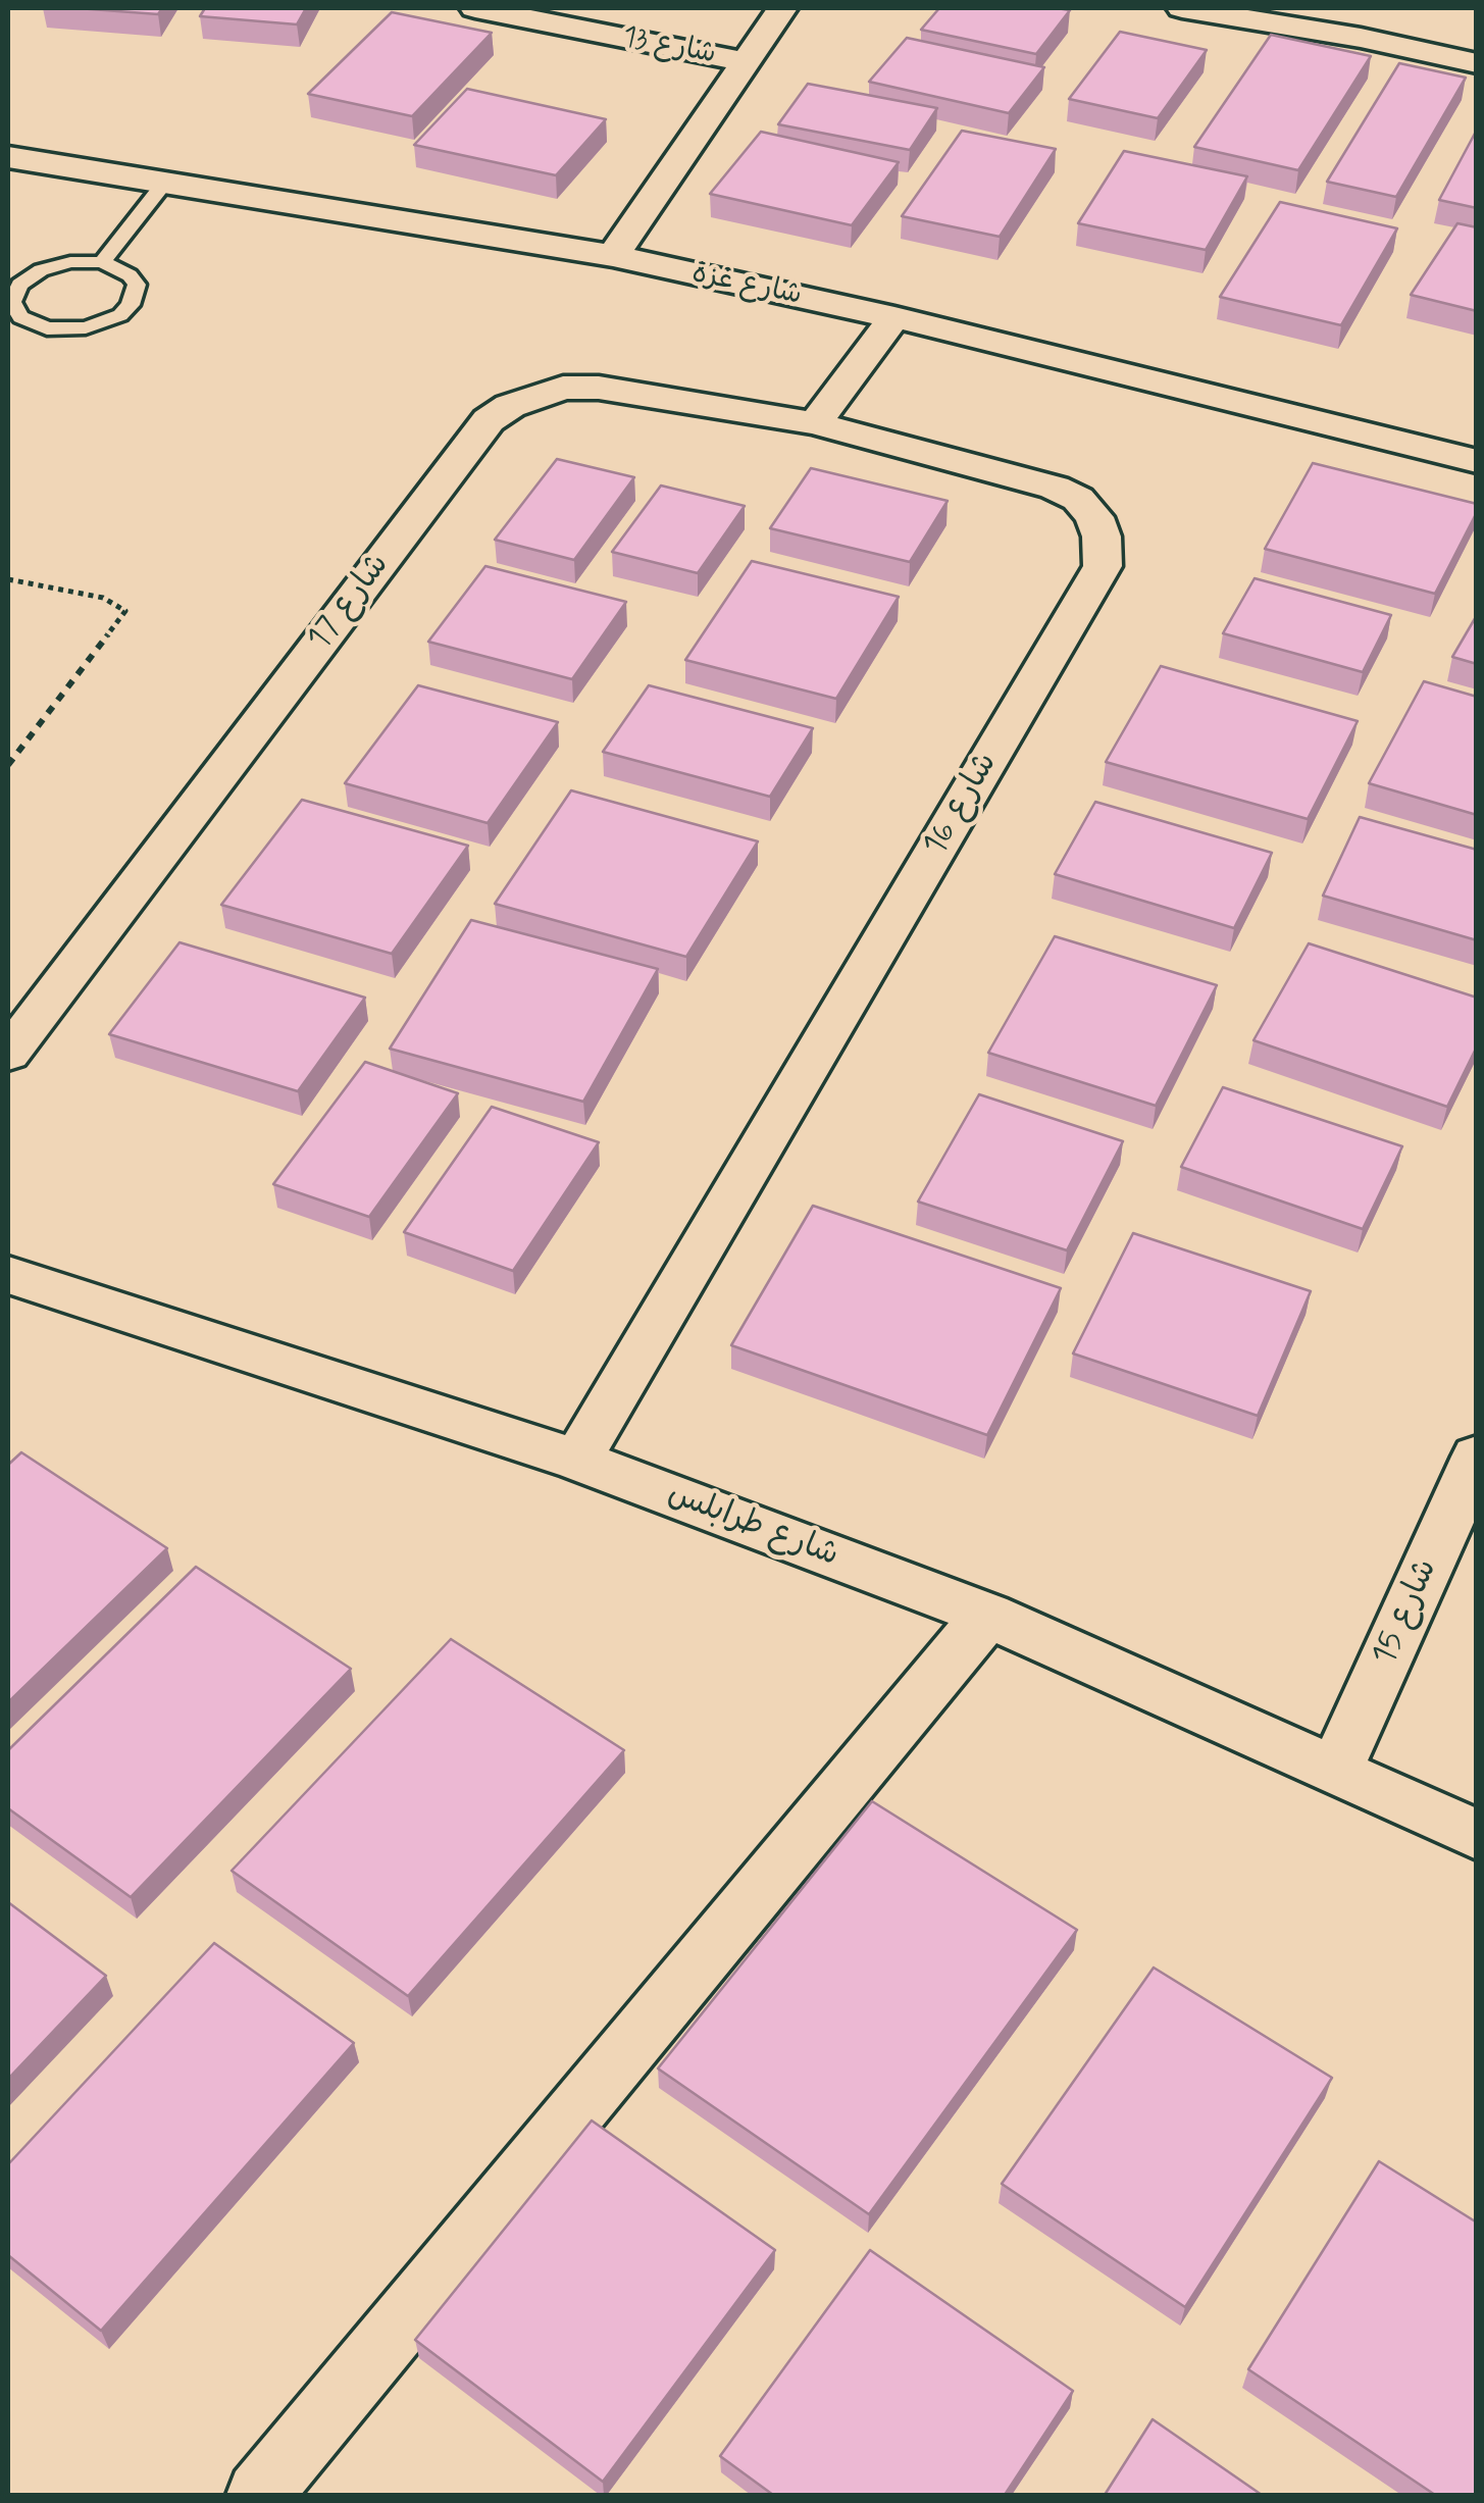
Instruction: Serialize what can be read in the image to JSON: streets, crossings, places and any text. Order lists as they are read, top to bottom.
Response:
{
  "streets": {
    "street": [
      "شارع 13",
      "شارع غزة",
      "شارع 17",
      "شارع 16",
      "شارع طرابلس",
      "شارع 15"
    ]
  },
  "crossings": [
    ["شارع 13", "شارع غزة"],
    ["شارع 17", "شارع 16"],
    ["شارع 16", "شارع طرابلس"],
    ["شارع طرابلس", "شارع 15"]
  ]
}
